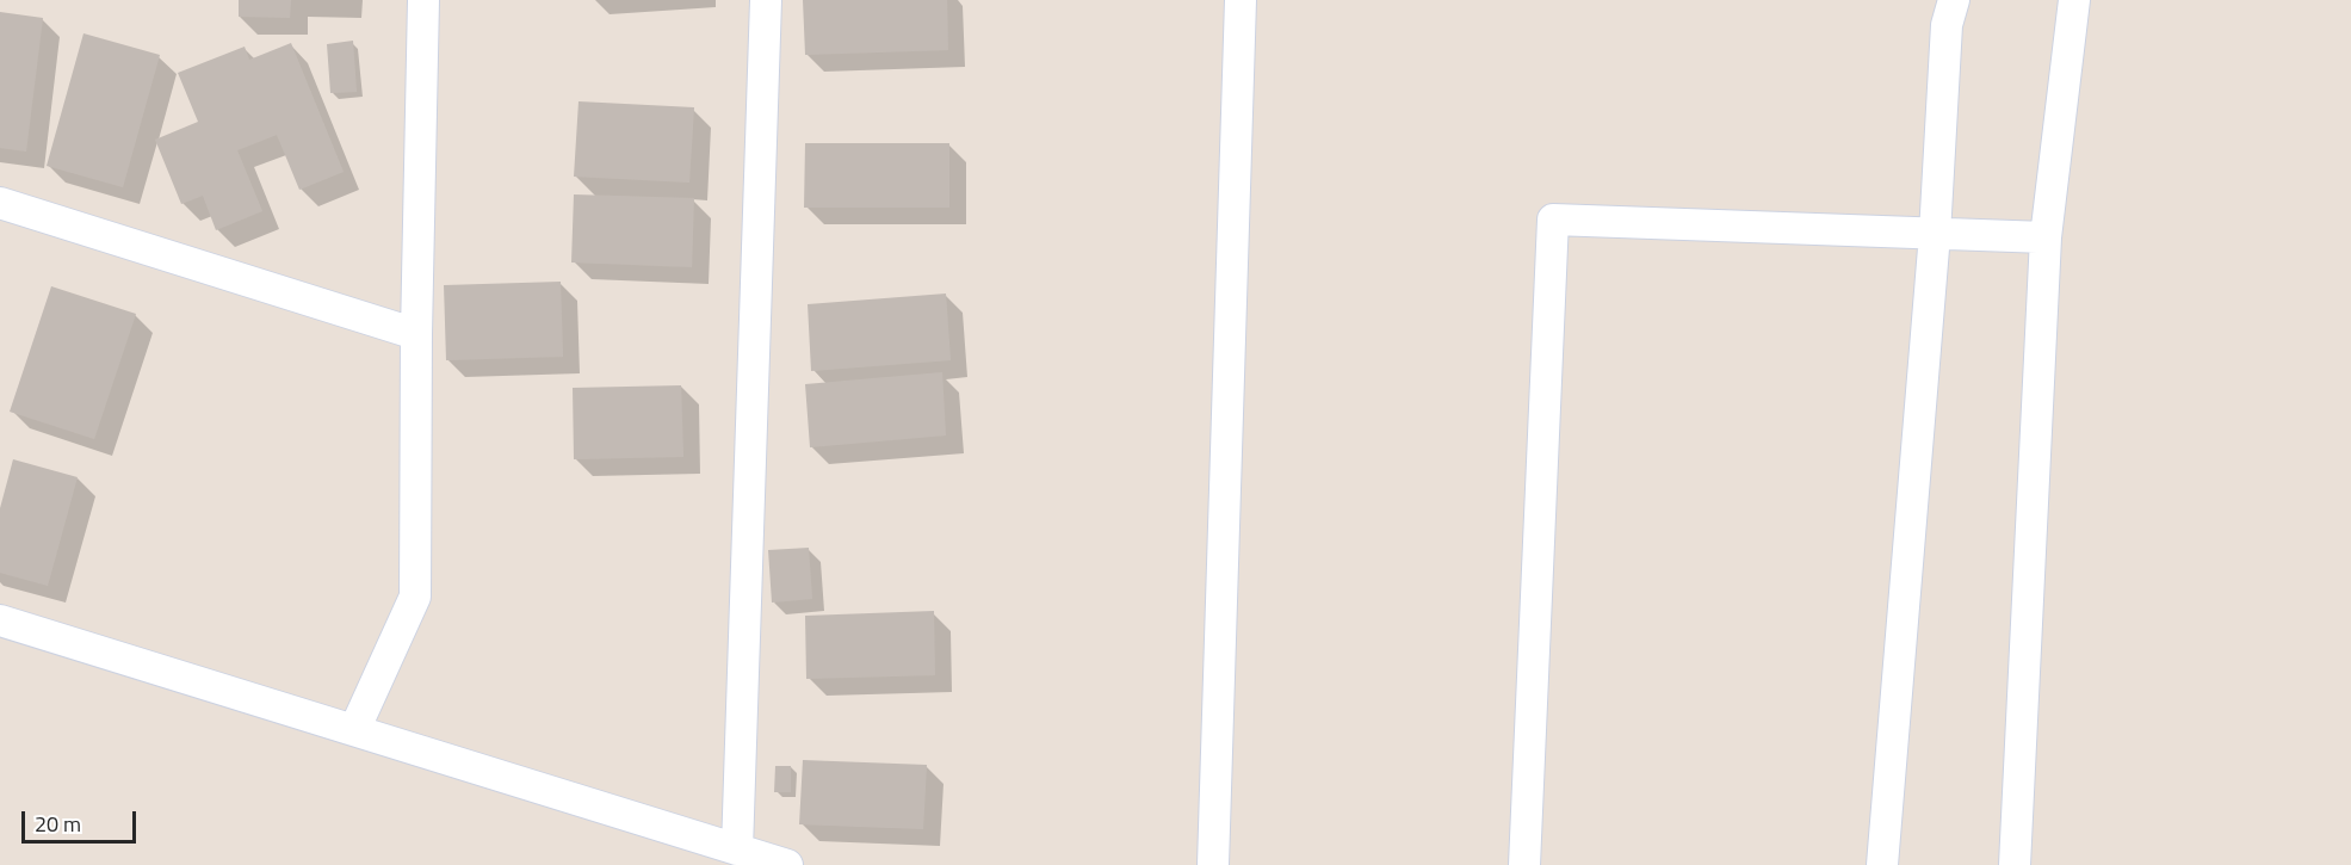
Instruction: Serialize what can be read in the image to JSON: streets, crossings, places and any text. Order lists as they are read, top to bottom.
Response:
{
  "scale_bar": "20 m"
}
